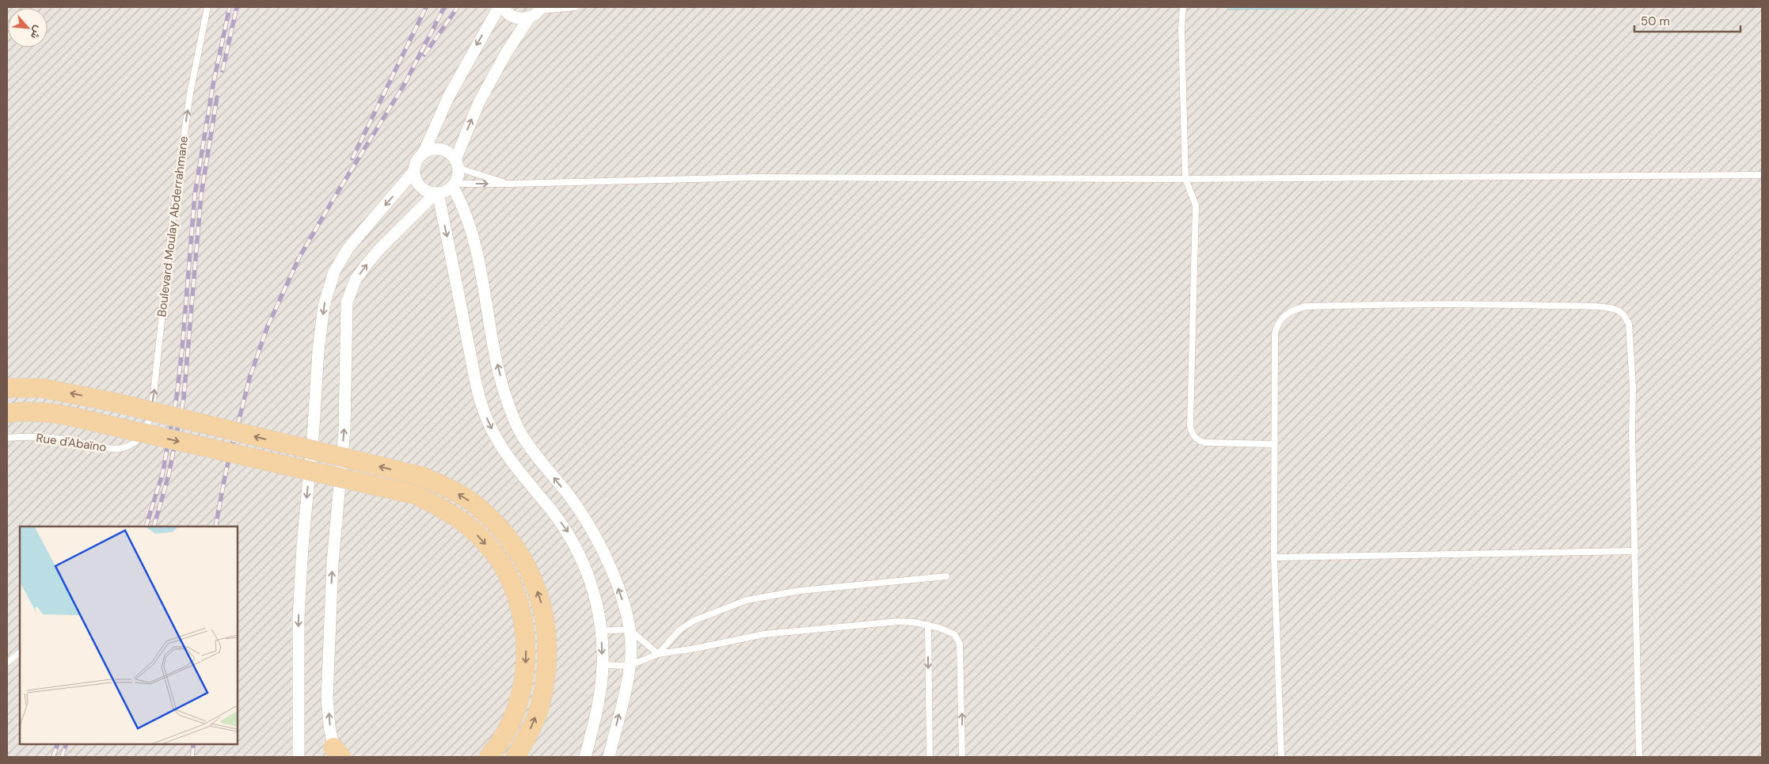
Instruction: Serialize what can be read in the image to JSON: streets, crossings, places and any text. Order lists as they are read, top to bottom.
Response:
{
  "streets": {
    "lane": ["Boulevard Moulay Abderrahmane", "Rue d'Abaïno"]
  },
  "crossings": [
    ["Boulevard Moulay Abderrahmane", "Rue d'Abaïno"]
  ],
  "one_way": ["Boulevard Moulay Abderrahmane"],
  "scale_bar": "50 m",
  "north": "bottom right"
}
